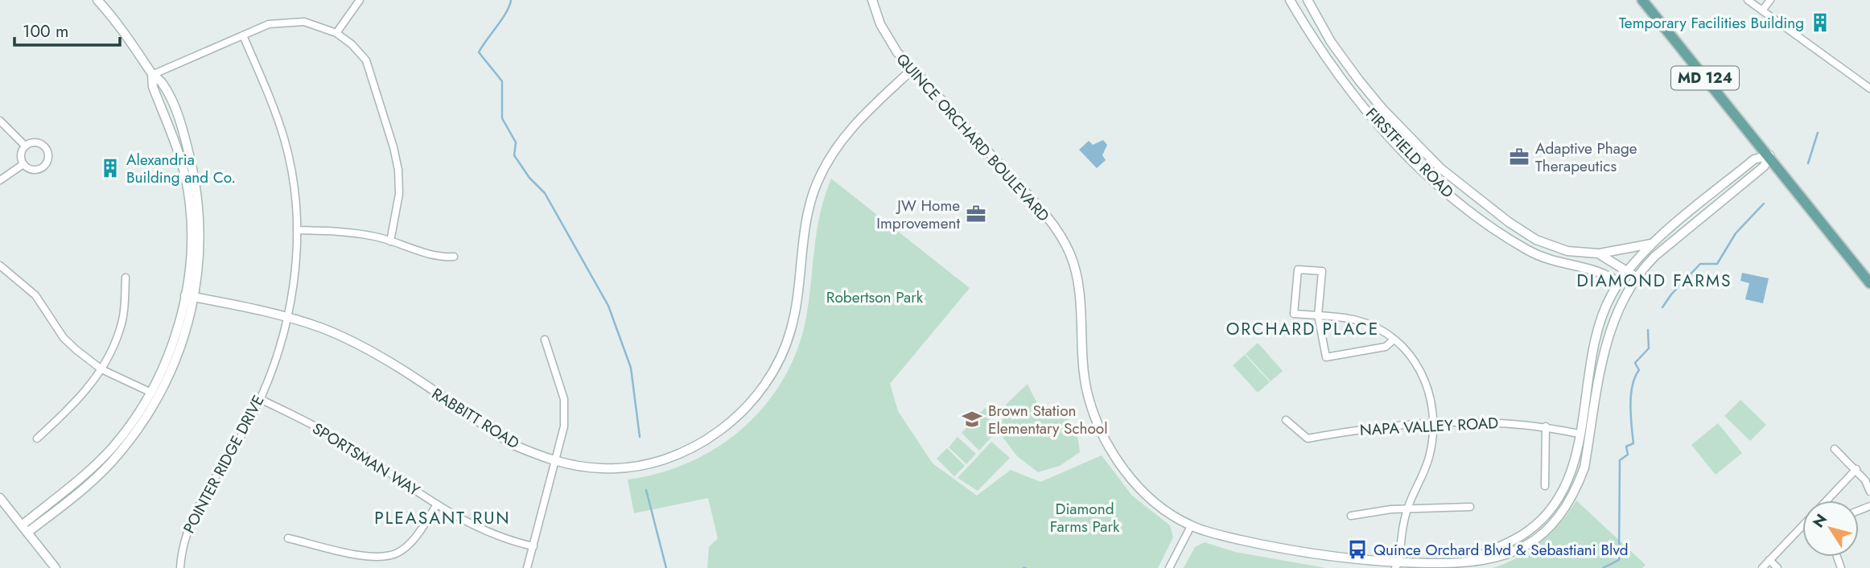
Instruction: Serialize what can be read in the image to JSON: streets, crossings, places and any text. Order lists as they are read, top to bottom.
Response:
{
  "streets": {
    "main road": ["MD 124"],
    "street": [
      "QUINCE ORCHARD BOULEVARD",
      "FIRSTFIELD ROAD",
      "RABBITT ROAD",
      "NAPA VALLEY ROAD",
      "SPORTSMAN WAY",
      "POINTER RIDGE DRIVE"
    ]
  },
  "crossings": [
    ["MD 124", "QUINCE ORCHARD BOULEVARD"],
    ["QUINCE ORCHARD BOULEVARD", "FIRSTFIELD ROAD"],
    ["QUINCE ORCHARD BOULEVARD", "RABBITT ROAD"],
    ["RABBITT ROAD", "POINTER RIDGE DRIVE"],
    ["SPORTSMAN WAY", "POINTER RIDGE DRIVE"]
  ],
  "districts": ["DIAMOND FARMS", "ORCHARD PLACE", "PLEASANT RUN"],
  "parks": ["Robertson Park", "Diamond Farms Park"],
  "places": {
    "building": ["Temporary Facilities Building", "Alexandria Building and Co."],
    "office": ["Adaptive Phage Therapeutics", "JW Home Improvement"],
    "school or university": ["Brown Station Elementary School"],
    "bus stop": ["Quince Orchard Blvd & Sebastiani Blvd"]
  },
  "scale_bar": "100 m",
  "north": "top left"
}
